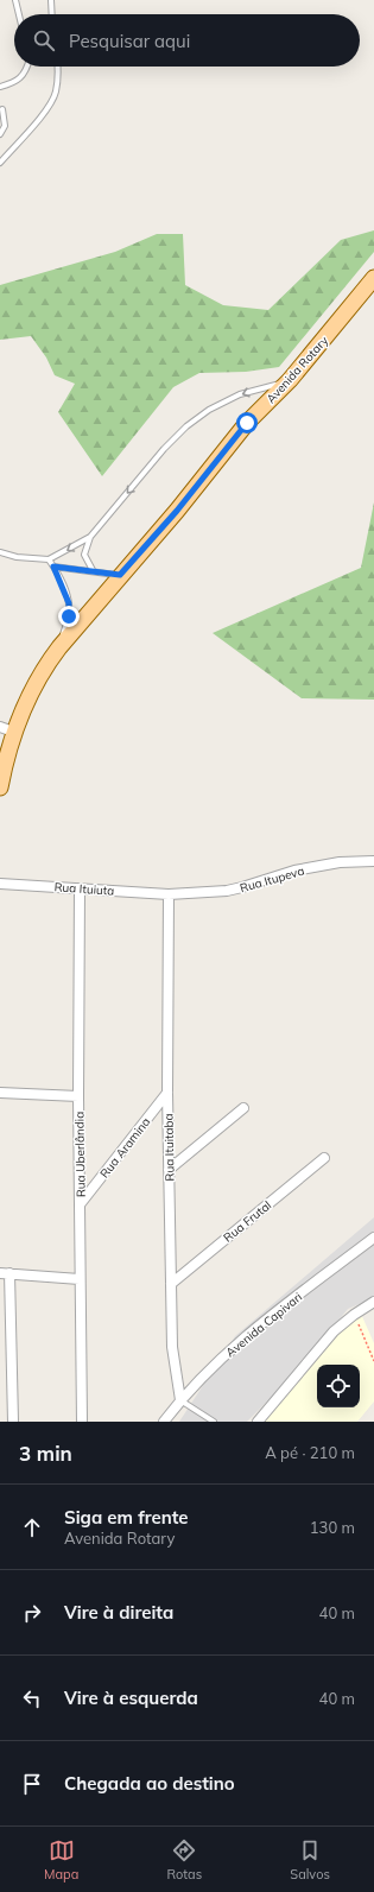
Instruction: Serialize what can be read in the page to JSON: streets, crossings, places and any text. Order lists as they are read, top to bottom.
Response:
{
  "streets": {
    "main road": ["Avenida Rotary"],
    "street": [
      "Rua Itupeva",
      "Rua Ituiuta",
      "Rua Aramina",
      "Rua Ituitaba",
      "Rua Uberlândia",
      "Rua Frutal",
      "Avenida Capivari"
    ]
  },
  "crossings": [
    ["Rua Itupeva", "Rua Ituiuta"],
    ["Rua Itupeva", "Rua Ituitaba"],
    ["Rua Ituiuta", "Rua Ituitaba"],
    ["Rua Ituiuta", "Rua Uberlândia"],
    ["Rua Aramina", "Rua Ituitaba"],
    ["Rua Aramina", "Rua Uberlândia"],
    ["Rua Ituitaba", "Rua Frutal"],
    ["Rua Ituitaba", "Avenida Capivari"]
  ],
  "page": {
    "search": "Pesquisar aqui",
    "heading": ["3 min", "A pé · 210 m"],
    "list": [
      ["Siga em frente", "Avenida Rotary", "130 m"],
      ["Vire à direita", "40 m"],
      ["Vire à esquerda", "40 m"],
      "Chegada ao destino"
    ],
    "nav": ["Mapa", "Rotas", "Salvos"]
  }
}
